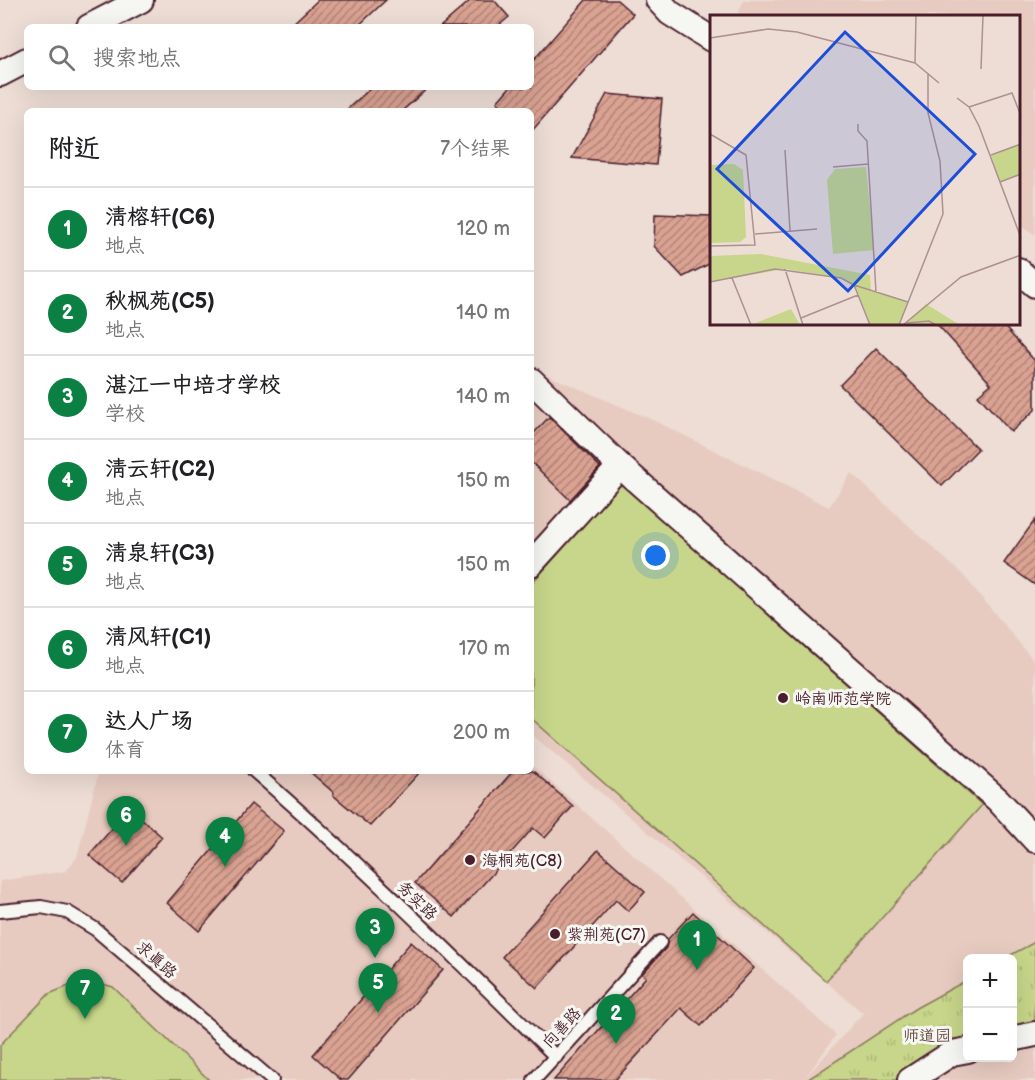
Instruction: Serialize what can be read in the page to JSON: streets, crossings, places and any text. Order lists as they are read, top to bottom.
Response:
{
  "streets": {
    "lane": ["务实路", "求真路", "向善路"]
  },
  "crossings": [
    ["务实路", "向善路"]
  ],
  "parks": ["师道园"],
  "places": ["岭南师范学院", "海桐苑(C8)", "紫荆苑(C7)"],
  "page": {
    "search": "搜索地点",
    "heading": ["附近", "7个结果"],
    "list": [
      {
        "mark": "1",
        "name": "清榕轩(C6)",
        "note": "地点",
        "value": "120 m"
      },
      {
        "mark": "2",
        "name": "秋枫苑(C5)",
        "note": "地点",
        "value": "140 m"
      },
      {
        "mark": "3",
        "name": "湛江一中培才学校",
        "note": "学校",
        "value": "140 m"
      },
      {
        "mark": "4",
        "name": "清云轩(C2)",
        "note": "地点",
        "value": "150 m"
      },
      {
        "mark": "5",
        "name": "清泉轩(C3)",
        "note": "地点",
        "value": "150 m"
      },
      {
        "mark": "6",
        "name": "清风轩(C1)",
        "note": "地点",
        "value": "170 m"
      },
      {
        "mark": "7",
        "name": "达人广场",
        "note": "体育",
        "value": "200 m"
      }
    ],
    "pins": [
      "6",
      "4",
      "3",
      "1",
      "5",
      "7",
      "2"
    ],
    "map_buttons": ["+", "−"]
  }
}
